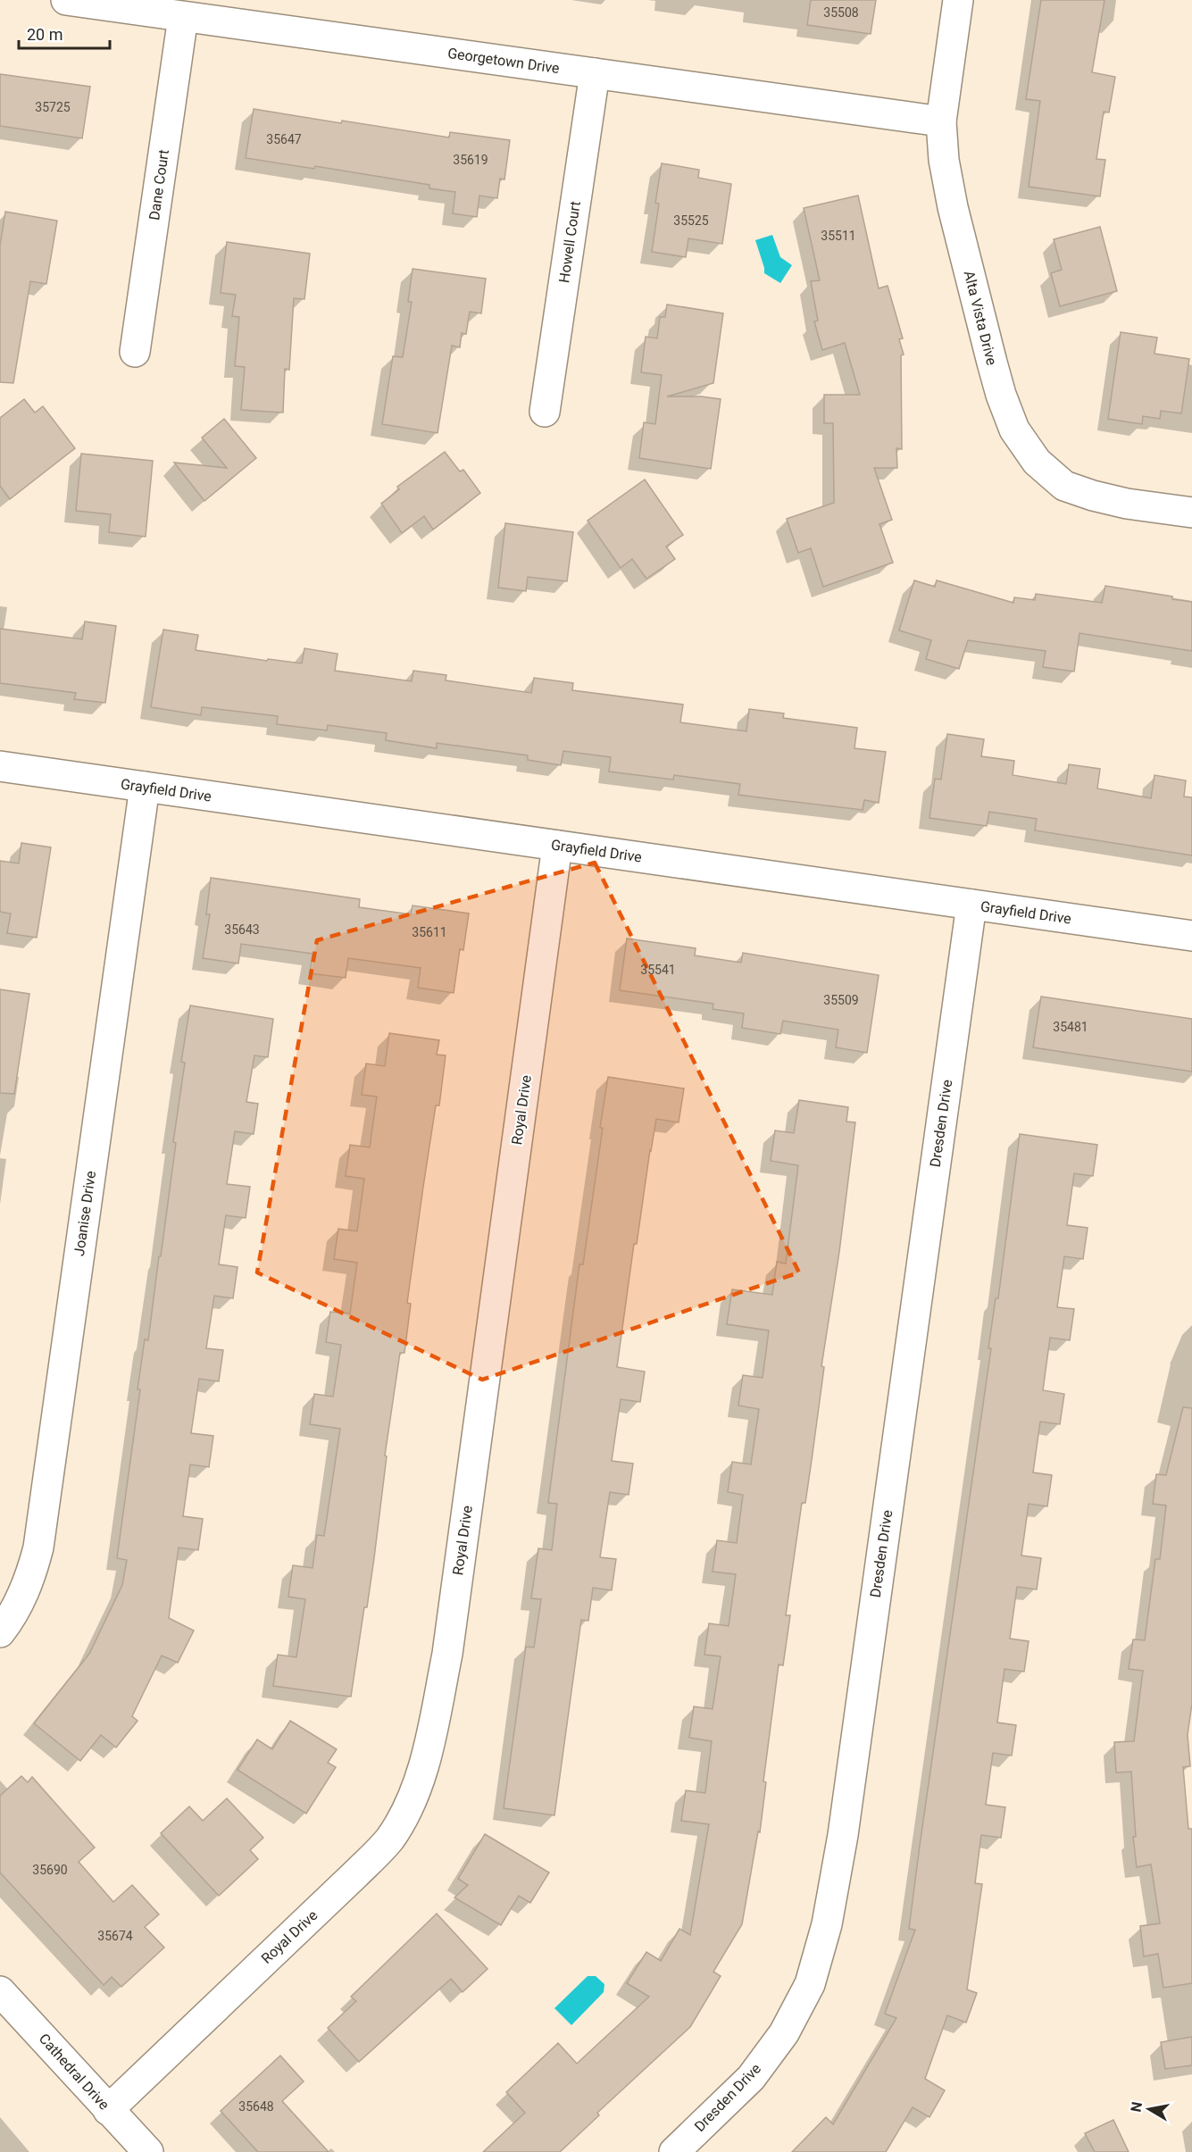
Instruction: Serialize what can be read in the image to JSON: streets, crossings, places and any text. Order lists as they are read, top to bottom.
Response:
{
  "streets": {
    "street": [
      "Georgetown Drive",
      "Dane Court",
      "Howell Court",
      "Alta Vista Drive",
      "Grayfield Drive",
      "Royal Drive",
      "Dresden Drive",
      "Joanise Drive",
      "Cathedral Drive"
    ]
  },
  "crossings": [
    ["Georgetown Drive", "Dane Court"],
    ["Georgetown Drive", "Howell Court"],
    ["Georgetown Drive", "Alta Vista Drive"],
    ["Grayfield Drive", "Royal Drive"],
    ["Grayfield Drive", "Dresden Drive"],
    ["Grayfield Drive", "Joanise Drive"],
    ["Royal Drive", "Cathedral Drive"]
  ],
  "house_numbers": [
    "35508",
    "35725",
    "35647",
    "35619",
    "35525",
    "35511",
    "35643",
    "35611",
    "35541",
    "35509",
    "35481",
    "35690",
    "35674",
    "35648"
  ],
  "scale_bar": "20 m",
  "north": "left"
}
